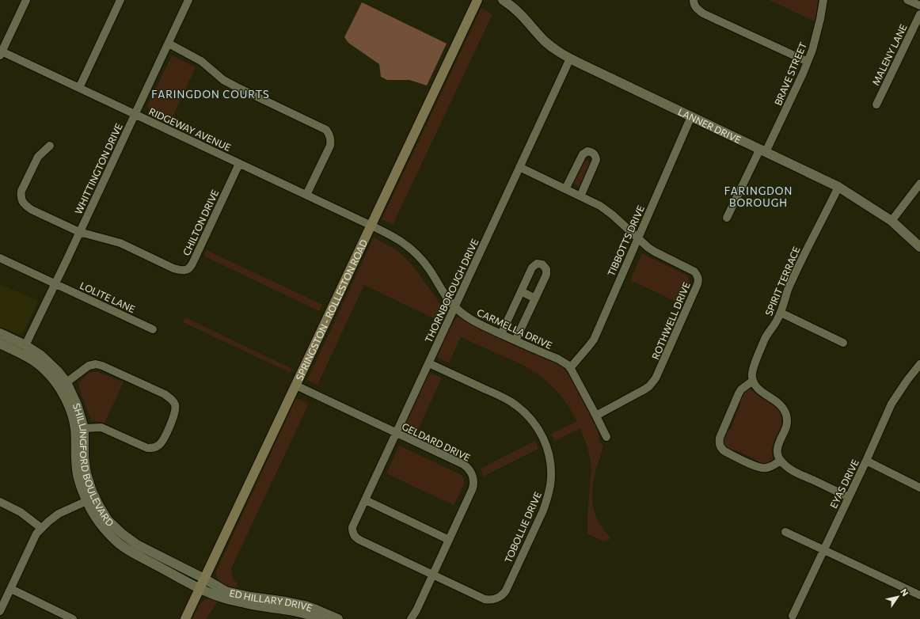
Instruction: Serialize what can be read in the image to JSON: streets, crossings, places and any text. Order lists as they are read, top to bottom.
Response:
{
  "streets": {
    "main road": ["SPRINGSTON - ROLLESTON ROAD"],
    "street": [
      "MALENY LANE",
      "BRAVE STREET",
      "LANNER DRIVE",
      "RIDGEWAY AVENUE",
      "WHITTINGTON DRIVE",
      "CHILTON DRIVE",
      "TIBBOTTS DRIVE",
      "SPIRIT TERRACE",
      "THORNBOROUGH DRIVE",
      "LOLITE LANE",
      "ROTHWELL DRIVE",
      "CARMELLA DRIVE",
      "GELDARD DRIVE",
      "SHILLINGFORD BOULEVARD",
      "EYAS DRIVE",
      "TOBOLLIE DRIVE",
      "ED HILLARY DRIVE"
    ]
  },
  "crossings": [
    ["BRAVE STREET", "LANNER DRIVE"],
    ["LANNER DRIVE", "TIBBOTTS DRIVE"],
    ["LANNER DRIVE", "SPIRIT TERRACE"],
    ["LANNER DRIVE", "THORNBOROUGH DRIVE"],
    ["RIDGEWAY AVENUE", "WHITTINGTON DRIVE"],
    ["RIDGEWAY AVENUE", "CHILTON DRIVE"],
    ["RIDGEWAY AVENUE", "SPRINGSTON - ROLLESTON ROAD"],
    ["RIDGEWAY AVENUE", "CARMELLA DRIVE"],
    ["WHITTINGTON DRIVE", "CHILTON DRIVE"],
    ["WHITTINGTON DRIVE", "LOLITE LANE"],
    ["WHITTINGTON DRIVE", "SHILLINGFORD BOULEVARD"],
    ["TIBBOTTS DRIVE", "ROTHWELL DRIVE"],
    ["TIBBOTTS DRIVE", "CARMELLA DRIVE"],
    ["THORNBOROUGH DRIVE", "ROTHWELL DRIVE"],
    ["THORNBOROUGH DRIVE", "CARMELLA DRIVE"],
    ["THORNBOROUGH DRIVE", "GELDARD DRIVE"],
    ["THORNBOROUGH DRIVE", "TOBOLLIE DRIVE"],
    ["SPRINGSTON - ROLLESTON ROAD", "CARMELLA DRIVE"],
    ["SPRINGSTON - ROLLESTON ROAD", "GELDARD DRIVE"],
    ["SPRINGSTON - ROLLESTON ROAD", "SHILLINGFORD BOULEVARD"],
    ["SPRINGSTON - ROLLESTON ROAD", "ED HILLARY DRIVE"],
    ["ROTHWELL DRIVE", "CARMELLA DRIVE"],
    ["GELDARD DRIVE", "TOBOLLIE DRIVE"],
    ["SHILLINGFORD BOULEVARD", "ED HILLARY DRIVE"]
  ],
  "districts": ["FARINGDON COURTS", "FARINGDON BOROUGH"],
  "north": "top right"
}
